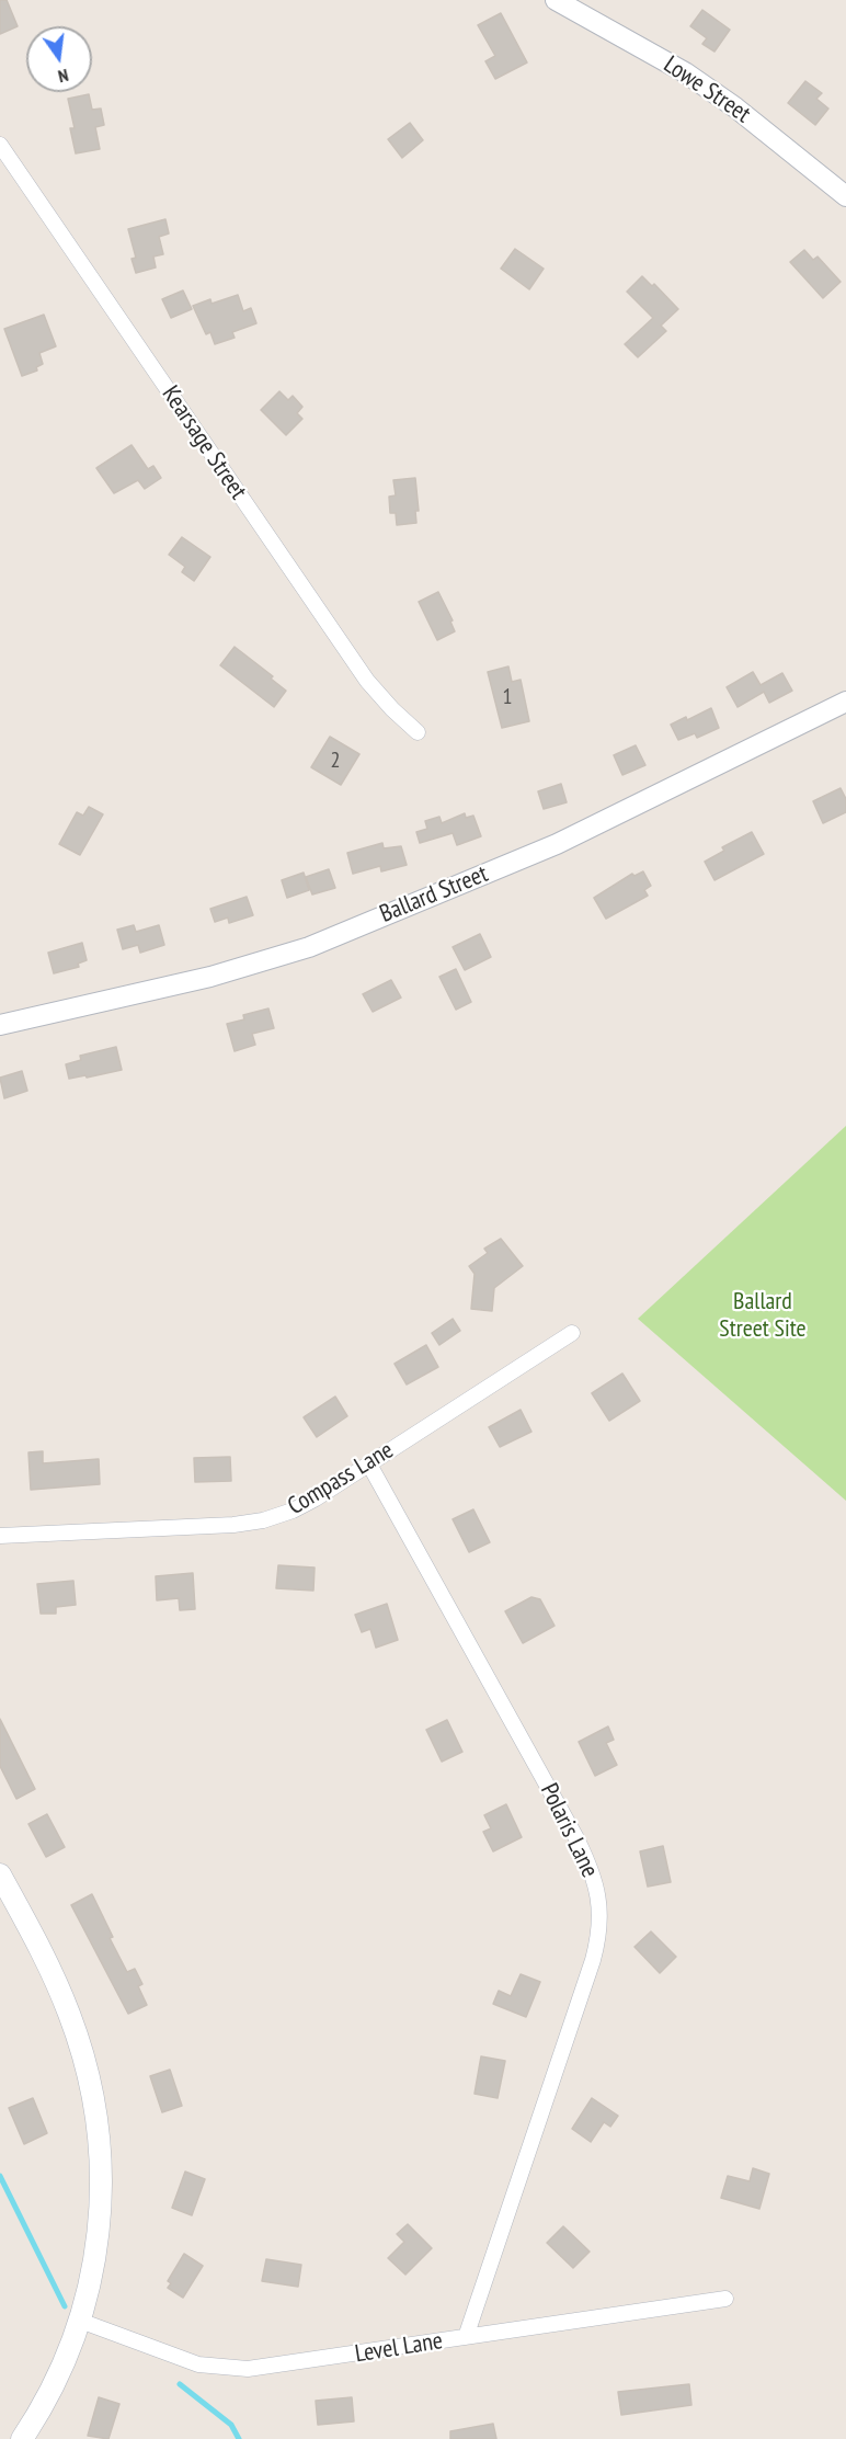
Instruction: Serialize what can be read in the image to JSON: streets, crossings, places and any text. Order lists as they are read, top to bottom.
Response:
{
  "streets": {
    "street": [
      "Lowe Street",
      "Kearsage Street",
      "Ballard Street",
      "Compass Lane",
      "Polaris Lane",
      "Level Lane"
    ]
  },
  "crossings": [
    ["Compass Lane", "Polaris Lane"],
    ["Polaris Lane", "Level Lane"]
  ],
  "parks": ["Ballard Street Site"],
  "house_numbers": ["1", "2"],
  "north": "bottom"
}
